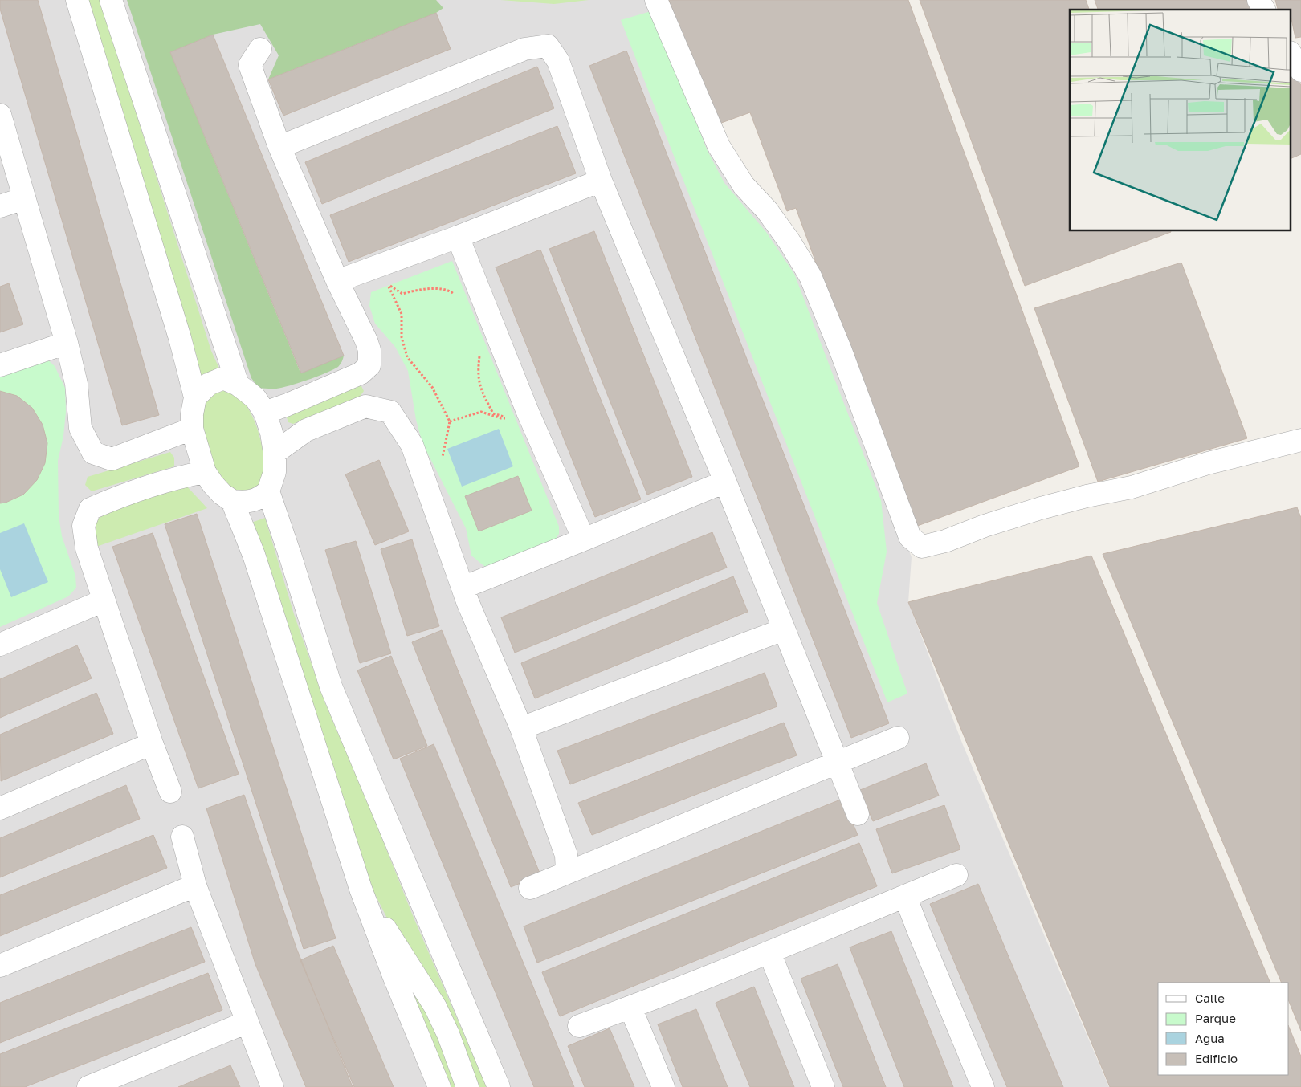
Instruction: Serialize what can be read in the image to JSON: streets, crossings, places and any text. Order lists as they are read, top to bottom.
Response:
{
  "legend": [
    "Calle",
    "Parque",
    "Agua",
    "Edificio"
  ]
}
